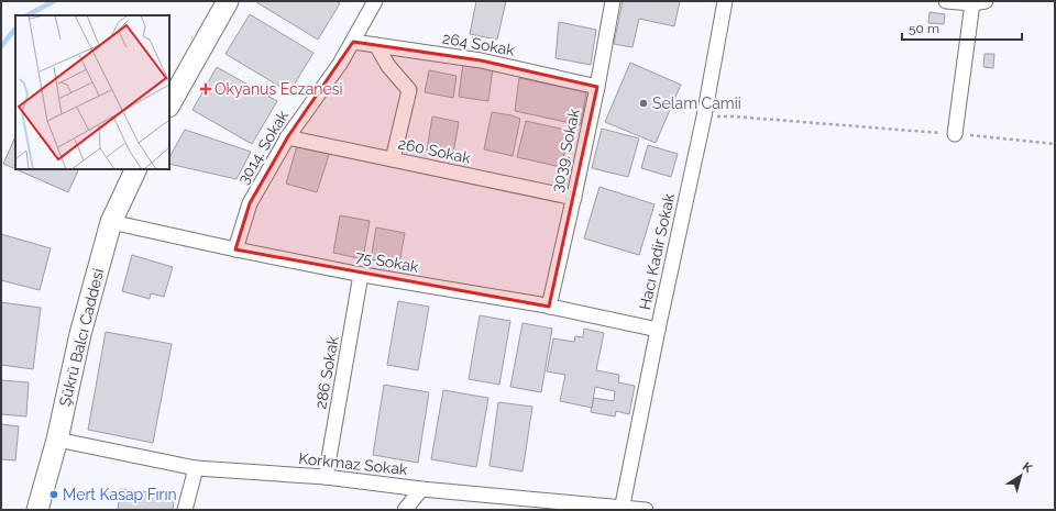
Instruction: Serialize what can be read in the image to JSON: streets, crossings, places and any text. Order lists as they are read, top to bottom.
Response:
{
  "streets": {
    "street": [
      "264 Sokak",
      "3014. Sokak",
      "260 Sokak",
      "3039. Sokak",
      "Hacı Kadir Sokak",
      "75 Sokak",
      "Şükrü Balcı Caddesi",
      "286 Sokak",
      "Korkmaz Sokak"
    ]
  },
  "crossings": [
    ["264 Sokak", "3014. Sokak"],
    ["264 Sokak", "3039. Sokak"],
    ["3014. Sokak", "260 Sokak"],
    ["3014. Sokak", "75 Sokak"],
    ["260 Sokak", "3039. Sokak"],
    ["3039. Sokak", "75 Sokak"],
    ["Hacı Kadir Sokak", "75 Sokak"],
    ["Hacı Kadir Sokak", "Korkmaz Sokak"],
    ["75 Sokak", "Şükrü Balcı Caddesi"],
    ["75 Sokak", "286 Sokak"],
    ["Şükrü Balcı Caddesi", "Korkmaz Sokak"],
    ["286 Sokak", "Korkmaz Sokak"]
  ],
  "places": {
    "health": ["Okyanus Eczanesi"],
    "other": ["Selam Camii", "Mert Kasap Fırın"]
  },
  "scale_bar": "50 m",
  "north": "top right"
}
